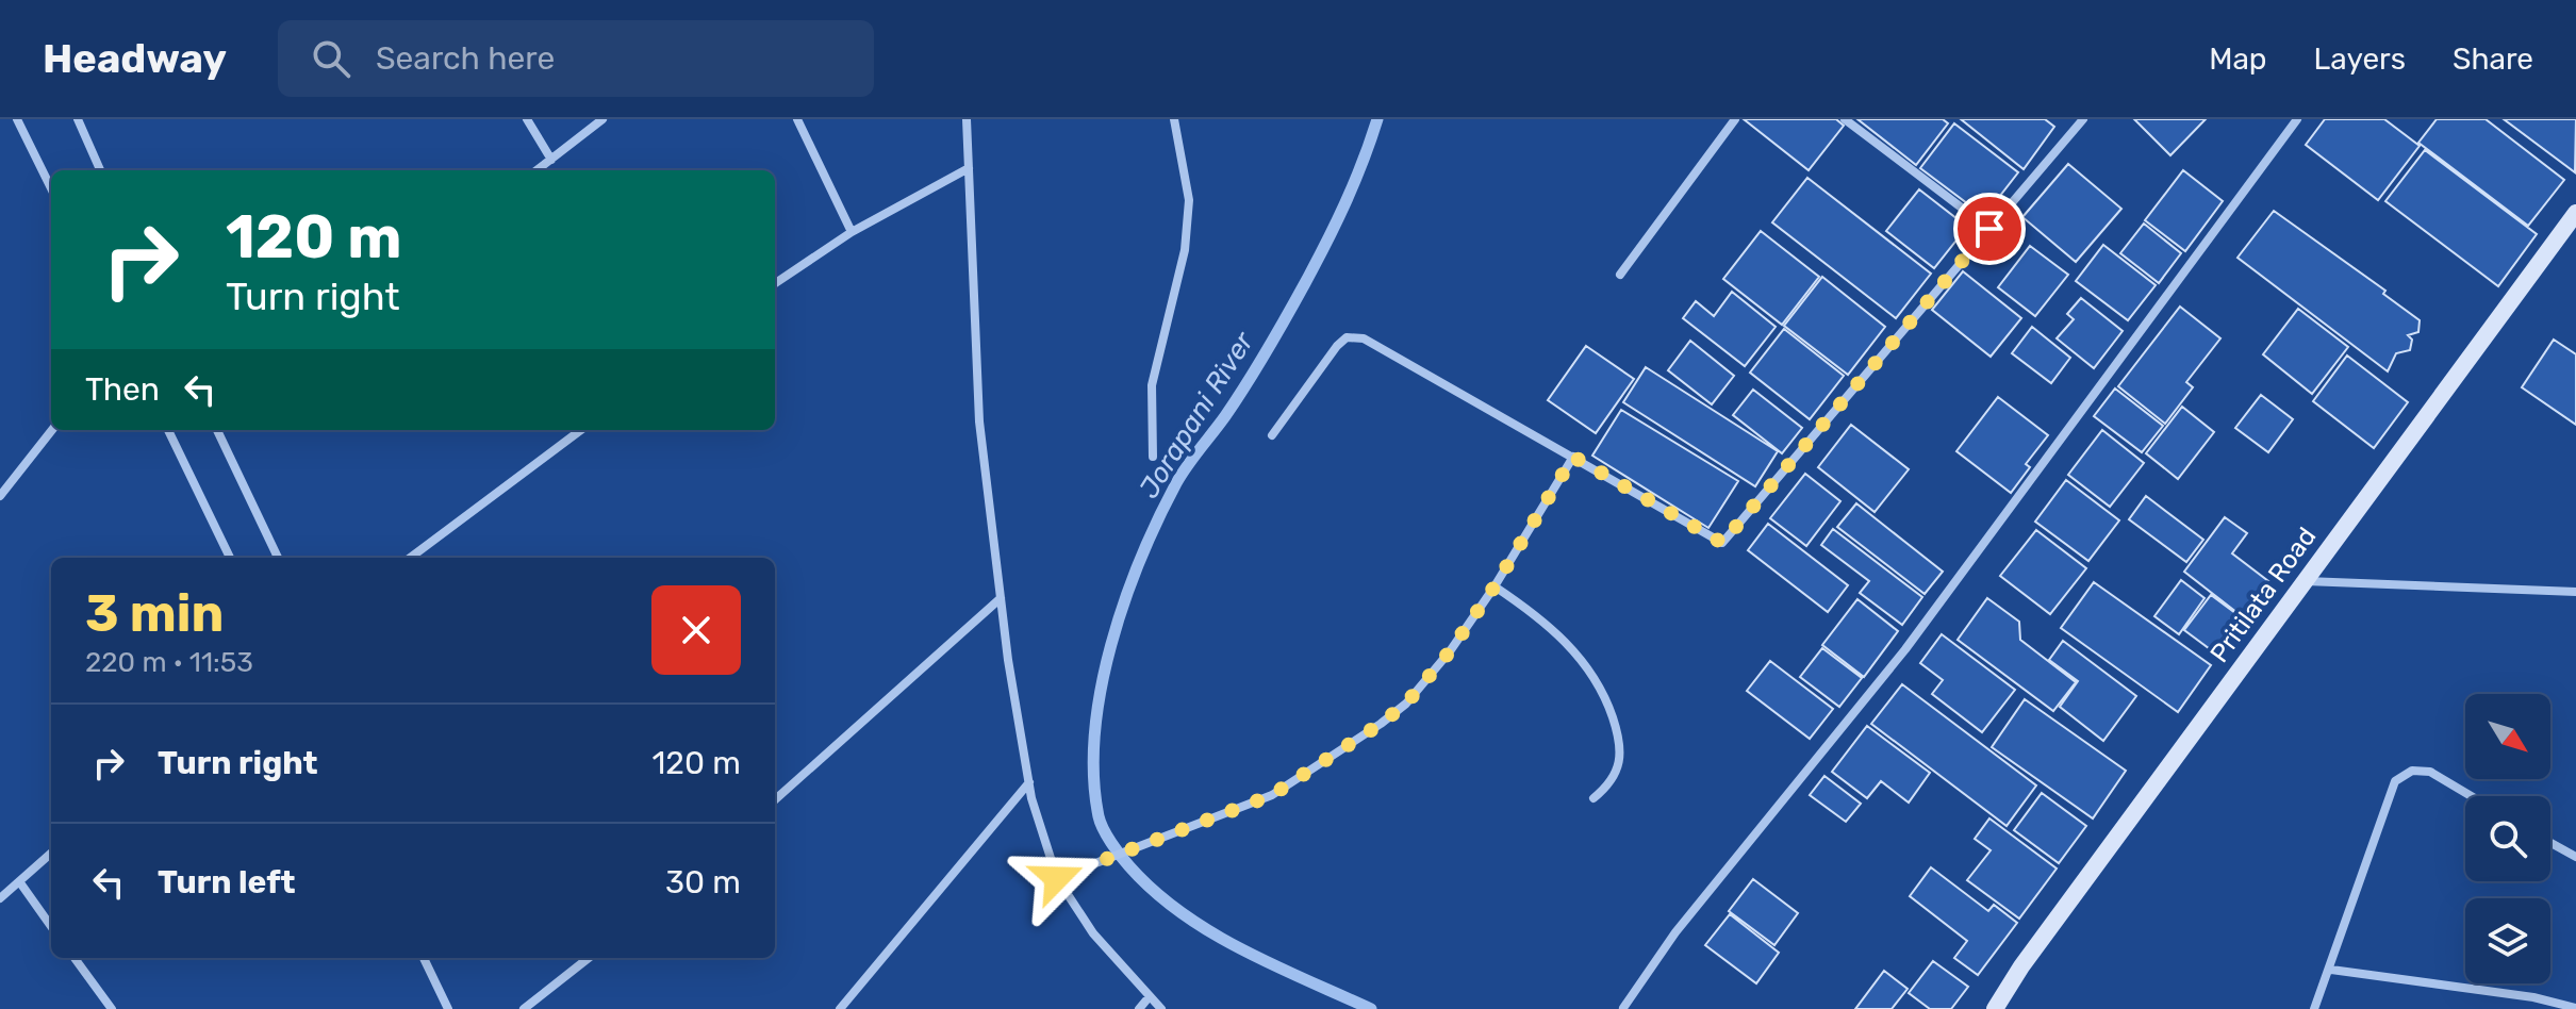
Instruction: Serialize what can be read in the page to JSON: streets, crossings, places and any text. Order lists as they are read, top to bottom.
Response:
{
  "streets": {
    "street": ["Pritilata Road"]
  },
  "water": ["Jorapani River"],
  "north": "bottom right",
  "page": {
    "header": "Headway",
    "search": "Search here",
    "nav": ["Map", "Layers", "Share"],
    "turn": ["120 m", "Turn right"],
    "then": "Then",
    "heading": ["3 min", "220 m · 11:53"],
    "list": [
      {
        "name": "Turn right",
        "value": "120 m"
      },
      {
        "name": "Turn left",
        "value": "30 m"
      }
    ]
  }
}
